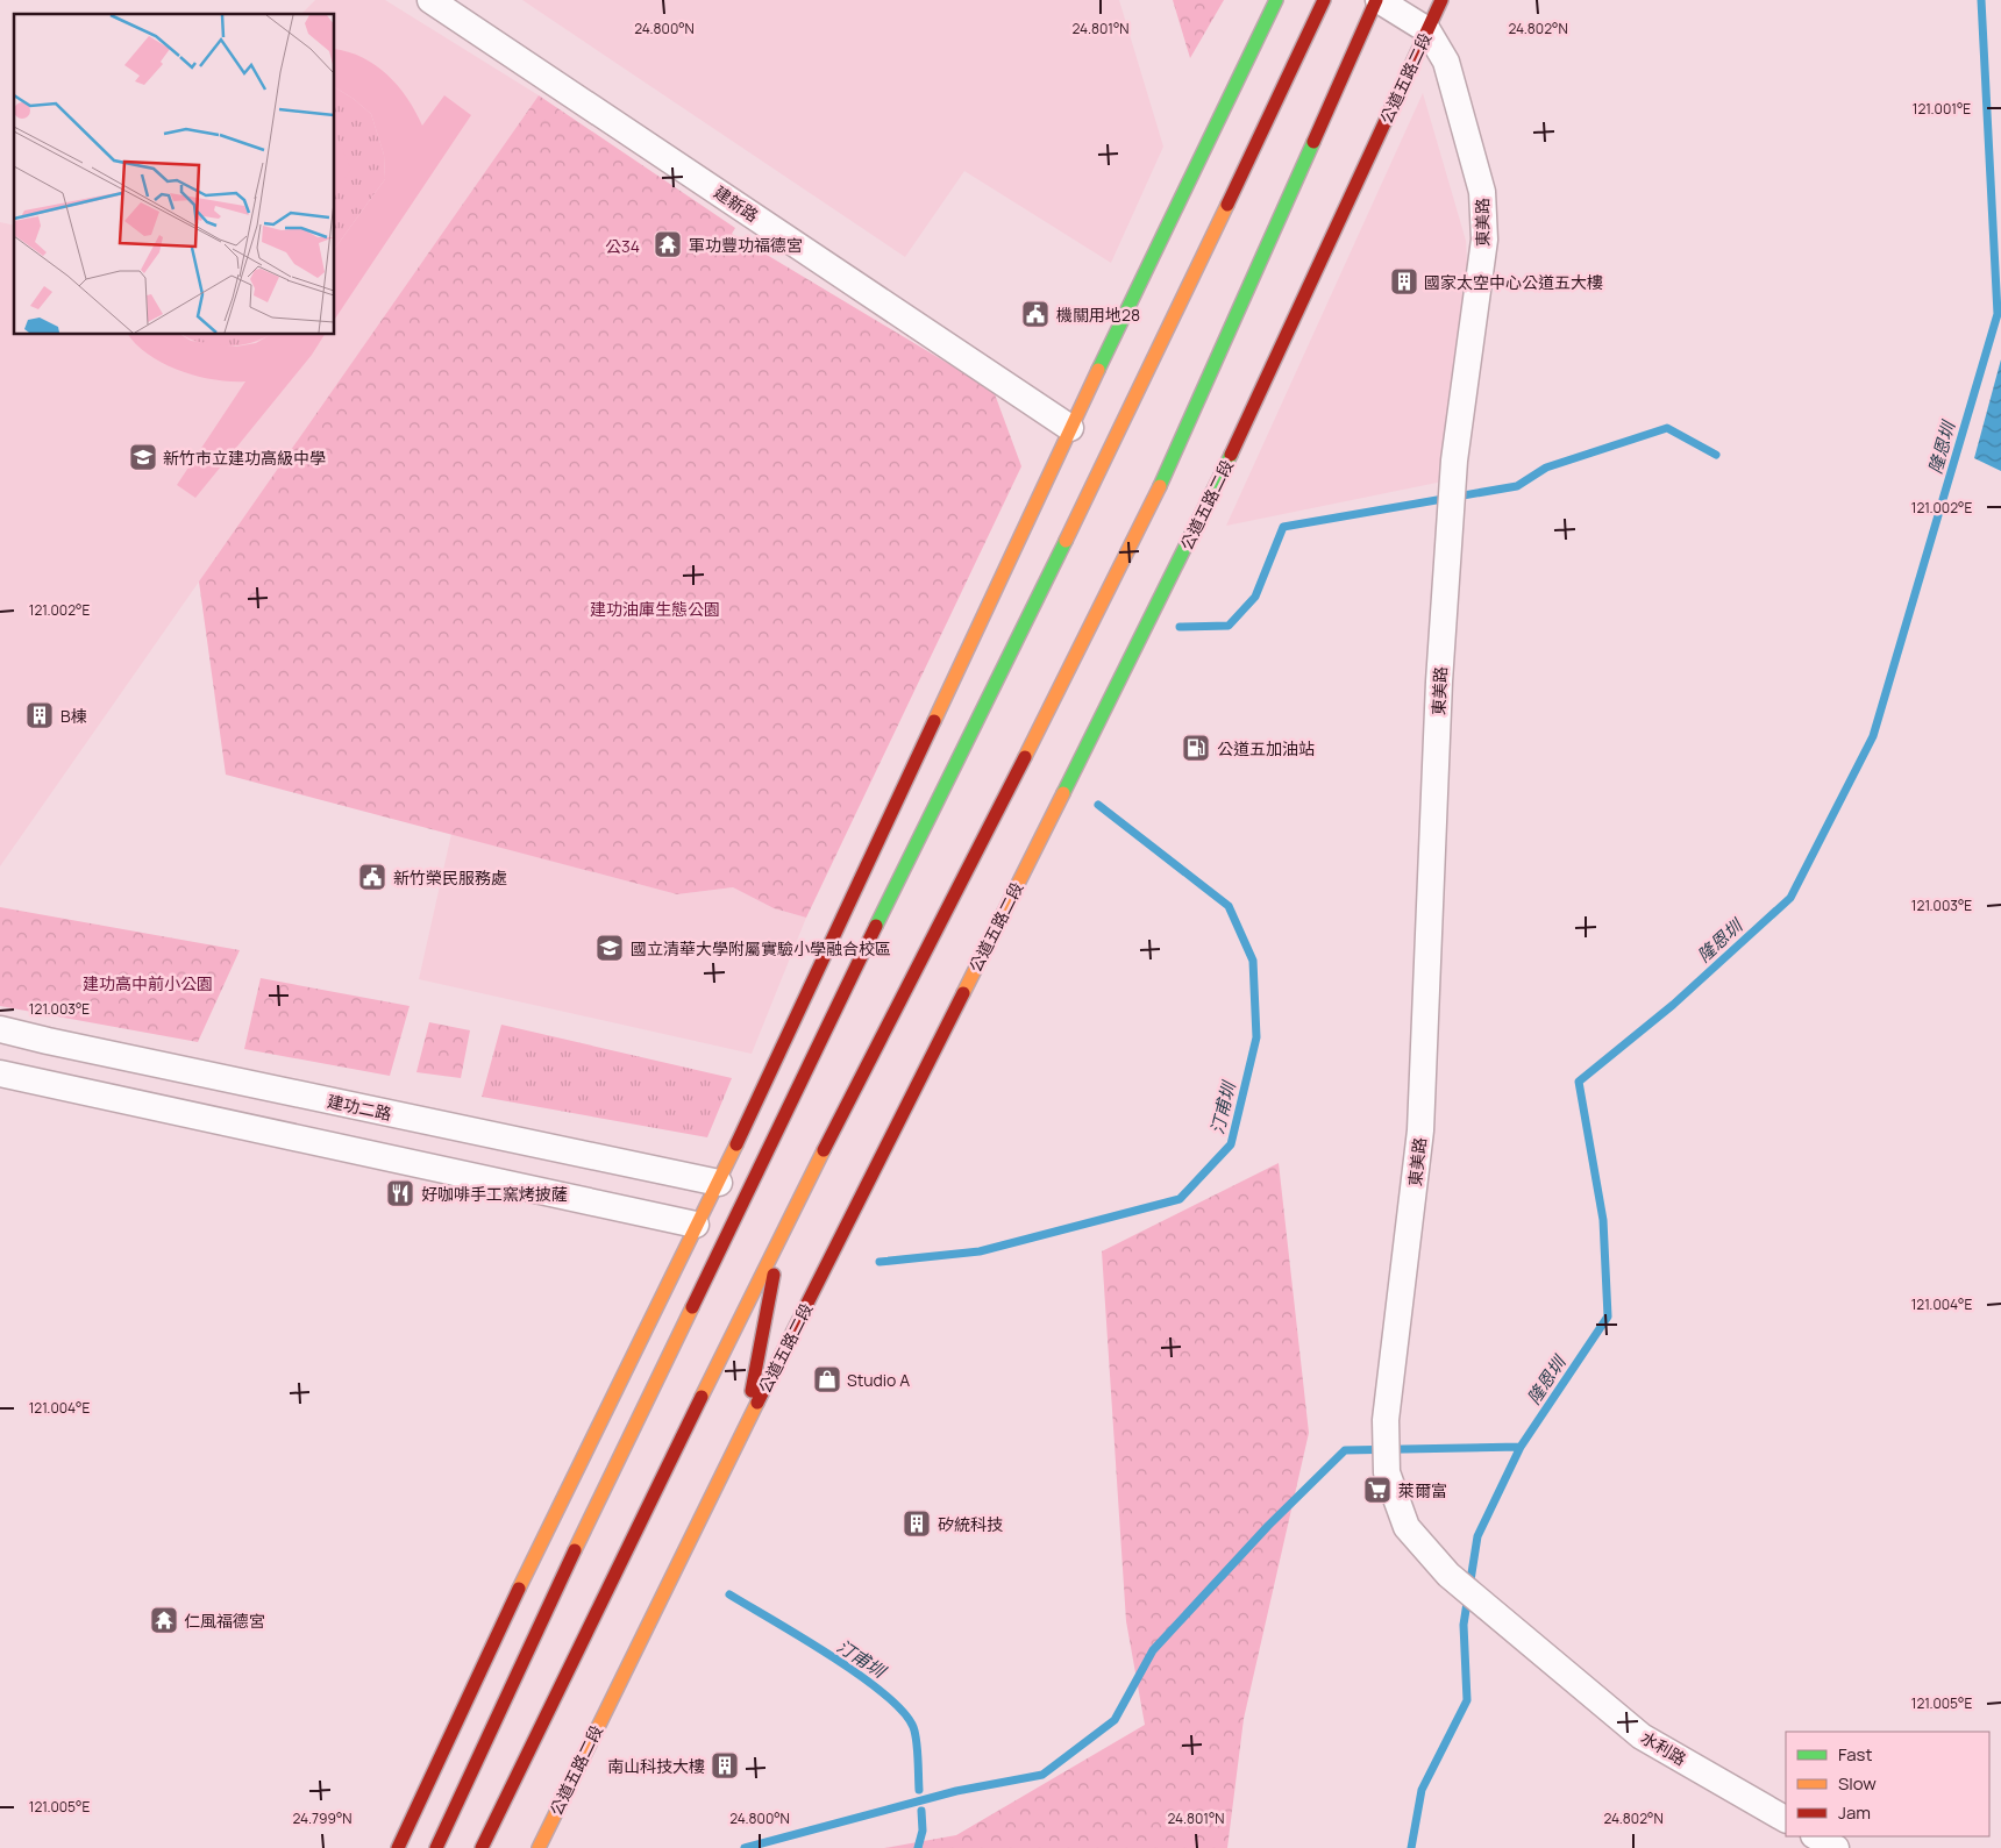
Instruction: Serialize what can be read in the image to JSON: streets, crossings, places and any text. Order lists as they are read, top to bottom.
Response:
{
  "streets": {
    "street": [
      "公道五路二段",
      "建新路",
      "東美路",
      "建功二路",
      "水利路"
    ]
  },
  "crossings": [
    ["公道五路二段", "東美路"],
    ["東美路", "水利路"]
  ],
  "water": ["隆恩圳", "汀甫圳"],
  "parks": ["公34", "建功油庫生態公園", "建功高中前小公園"],
  "places": {
    "temple": ["軍功豐功福德宮", "仁風福德宮"],
    "building": [
      "國家太空中心公道五大樓",
      "B棟",
      "矽統科技",
      "南山科技大樓"
    ],
    "public building": ["機關用地28", "新竹榮民服務處"],
    "school or university": ["新竹市立建功高級中學", "國立清華大學附屬實驗小學融合校區"],
    "fuel station": ["公道五加油站"],
    "restaurant": ["好咖啡手工窯烤披薩"],
    "shop": ["Studio A"],
    "supermarket": ["萊爾富"]
  },
  "legend": ["Fast", "Slow", "Jam"],
  "coordinates": [
    "24.800°N",
    "24.801°N",
    "24.802°N",
    "121.001°E",
    "121.002°E",
    "121.003°E",
    "121.004°E",
    "121.005°E",
    "24.799°N"
  ]
}
